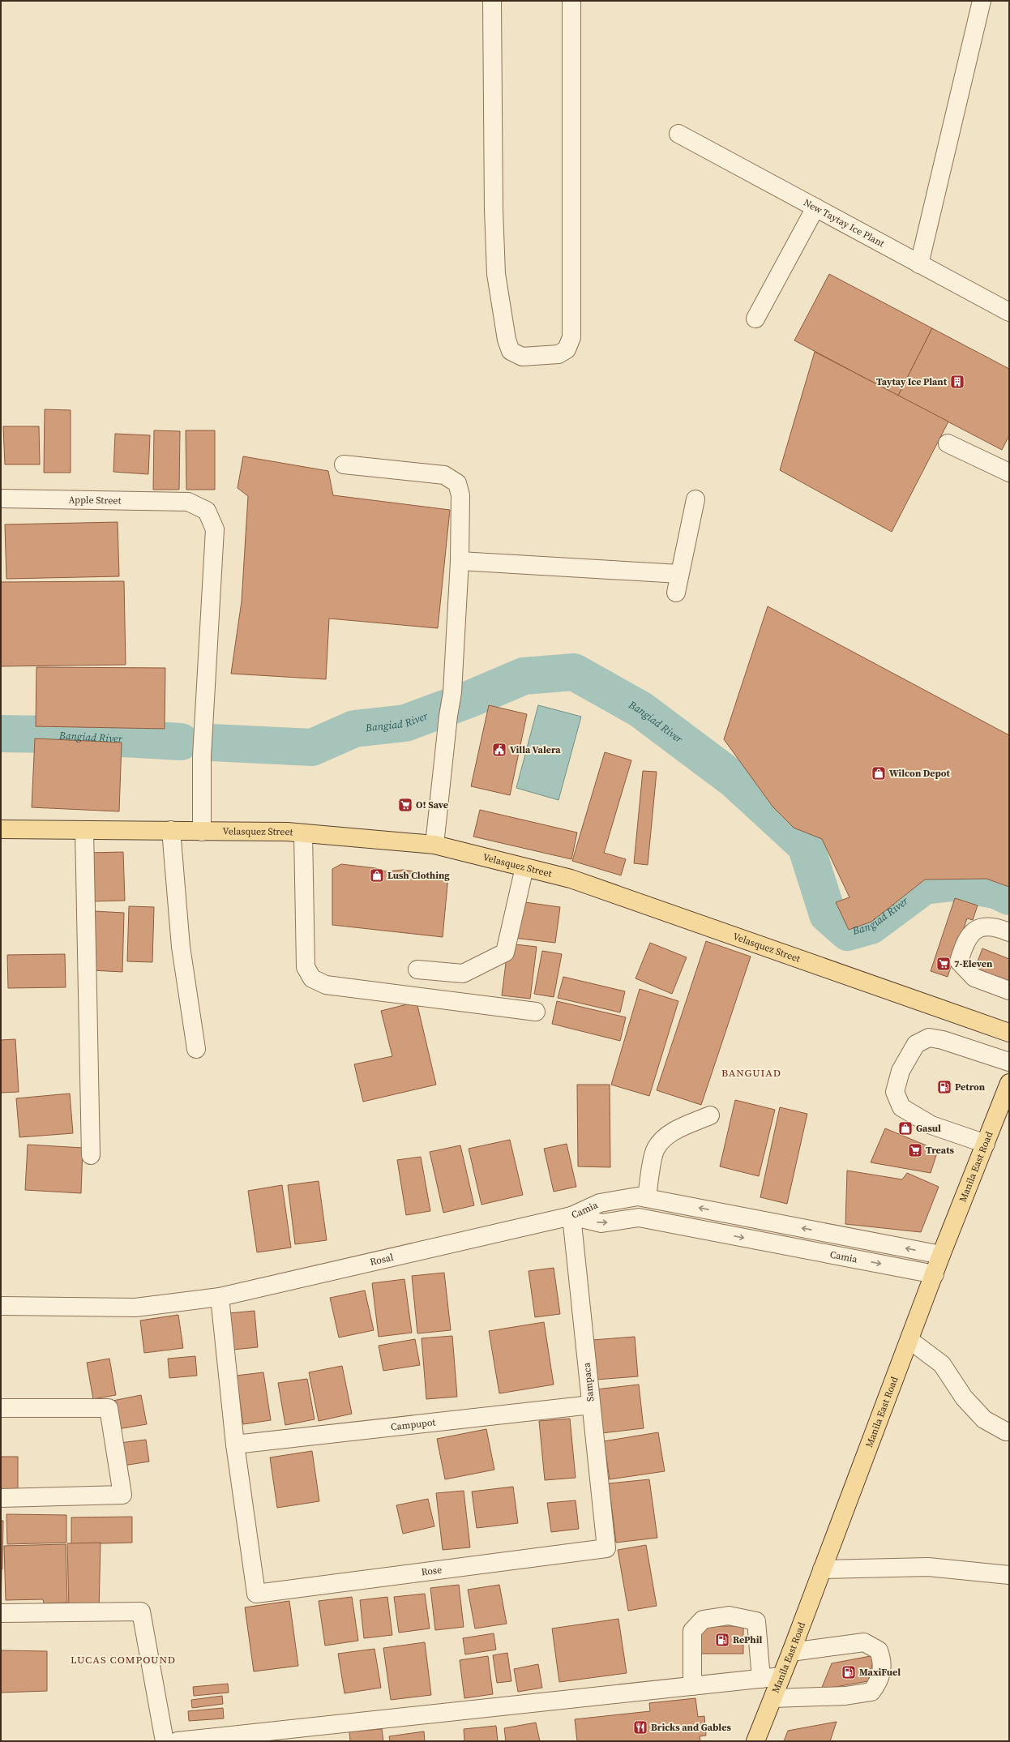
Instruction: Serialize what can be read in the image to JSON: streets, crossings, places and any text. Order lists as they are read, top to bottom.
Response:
{
  "streets": {
    "main road": ["Velasquez Street", "Manila East Road"],
    "street": [
      "New Taytay Ice Plant",
      "Apple Street",
      "Camia",
      "Rosal",
      "Sampaca",
      "Campupot",
      "Rose"
    ]
  },
  "crossings": [
    ["Apple Street", "Velasquez Street"],
    ["Manila East Road", "Camia"],
    ["Camia", "Rosal"],
    ["Camia", "Sampaca"],
    ["Rosal", "Sampaca"],
    ["Sampaca", "Campupot"],
    ["Sampaca", "Rose"],
    ["Campupot", "Rose"]
  ],
  "districts": ["BANGUIAD", "LUCAS COMPOUND"],
  "water": ["Bangiad River"],
  "places": {
    "building": ["Taytay Ice Plant"],
    "public building": ["Villa Valera"],
    "shop": ["Wilcon Depot", "Lush Clothing", "Gasul"],
    "supermarket": ["O! Save", "7-Eleven", "Treats"],
    "fuel station": ["Petron", "RePhil", "MaxiFuel"],
    "restaurant": ["Bricks and Gables"]
  }
}
